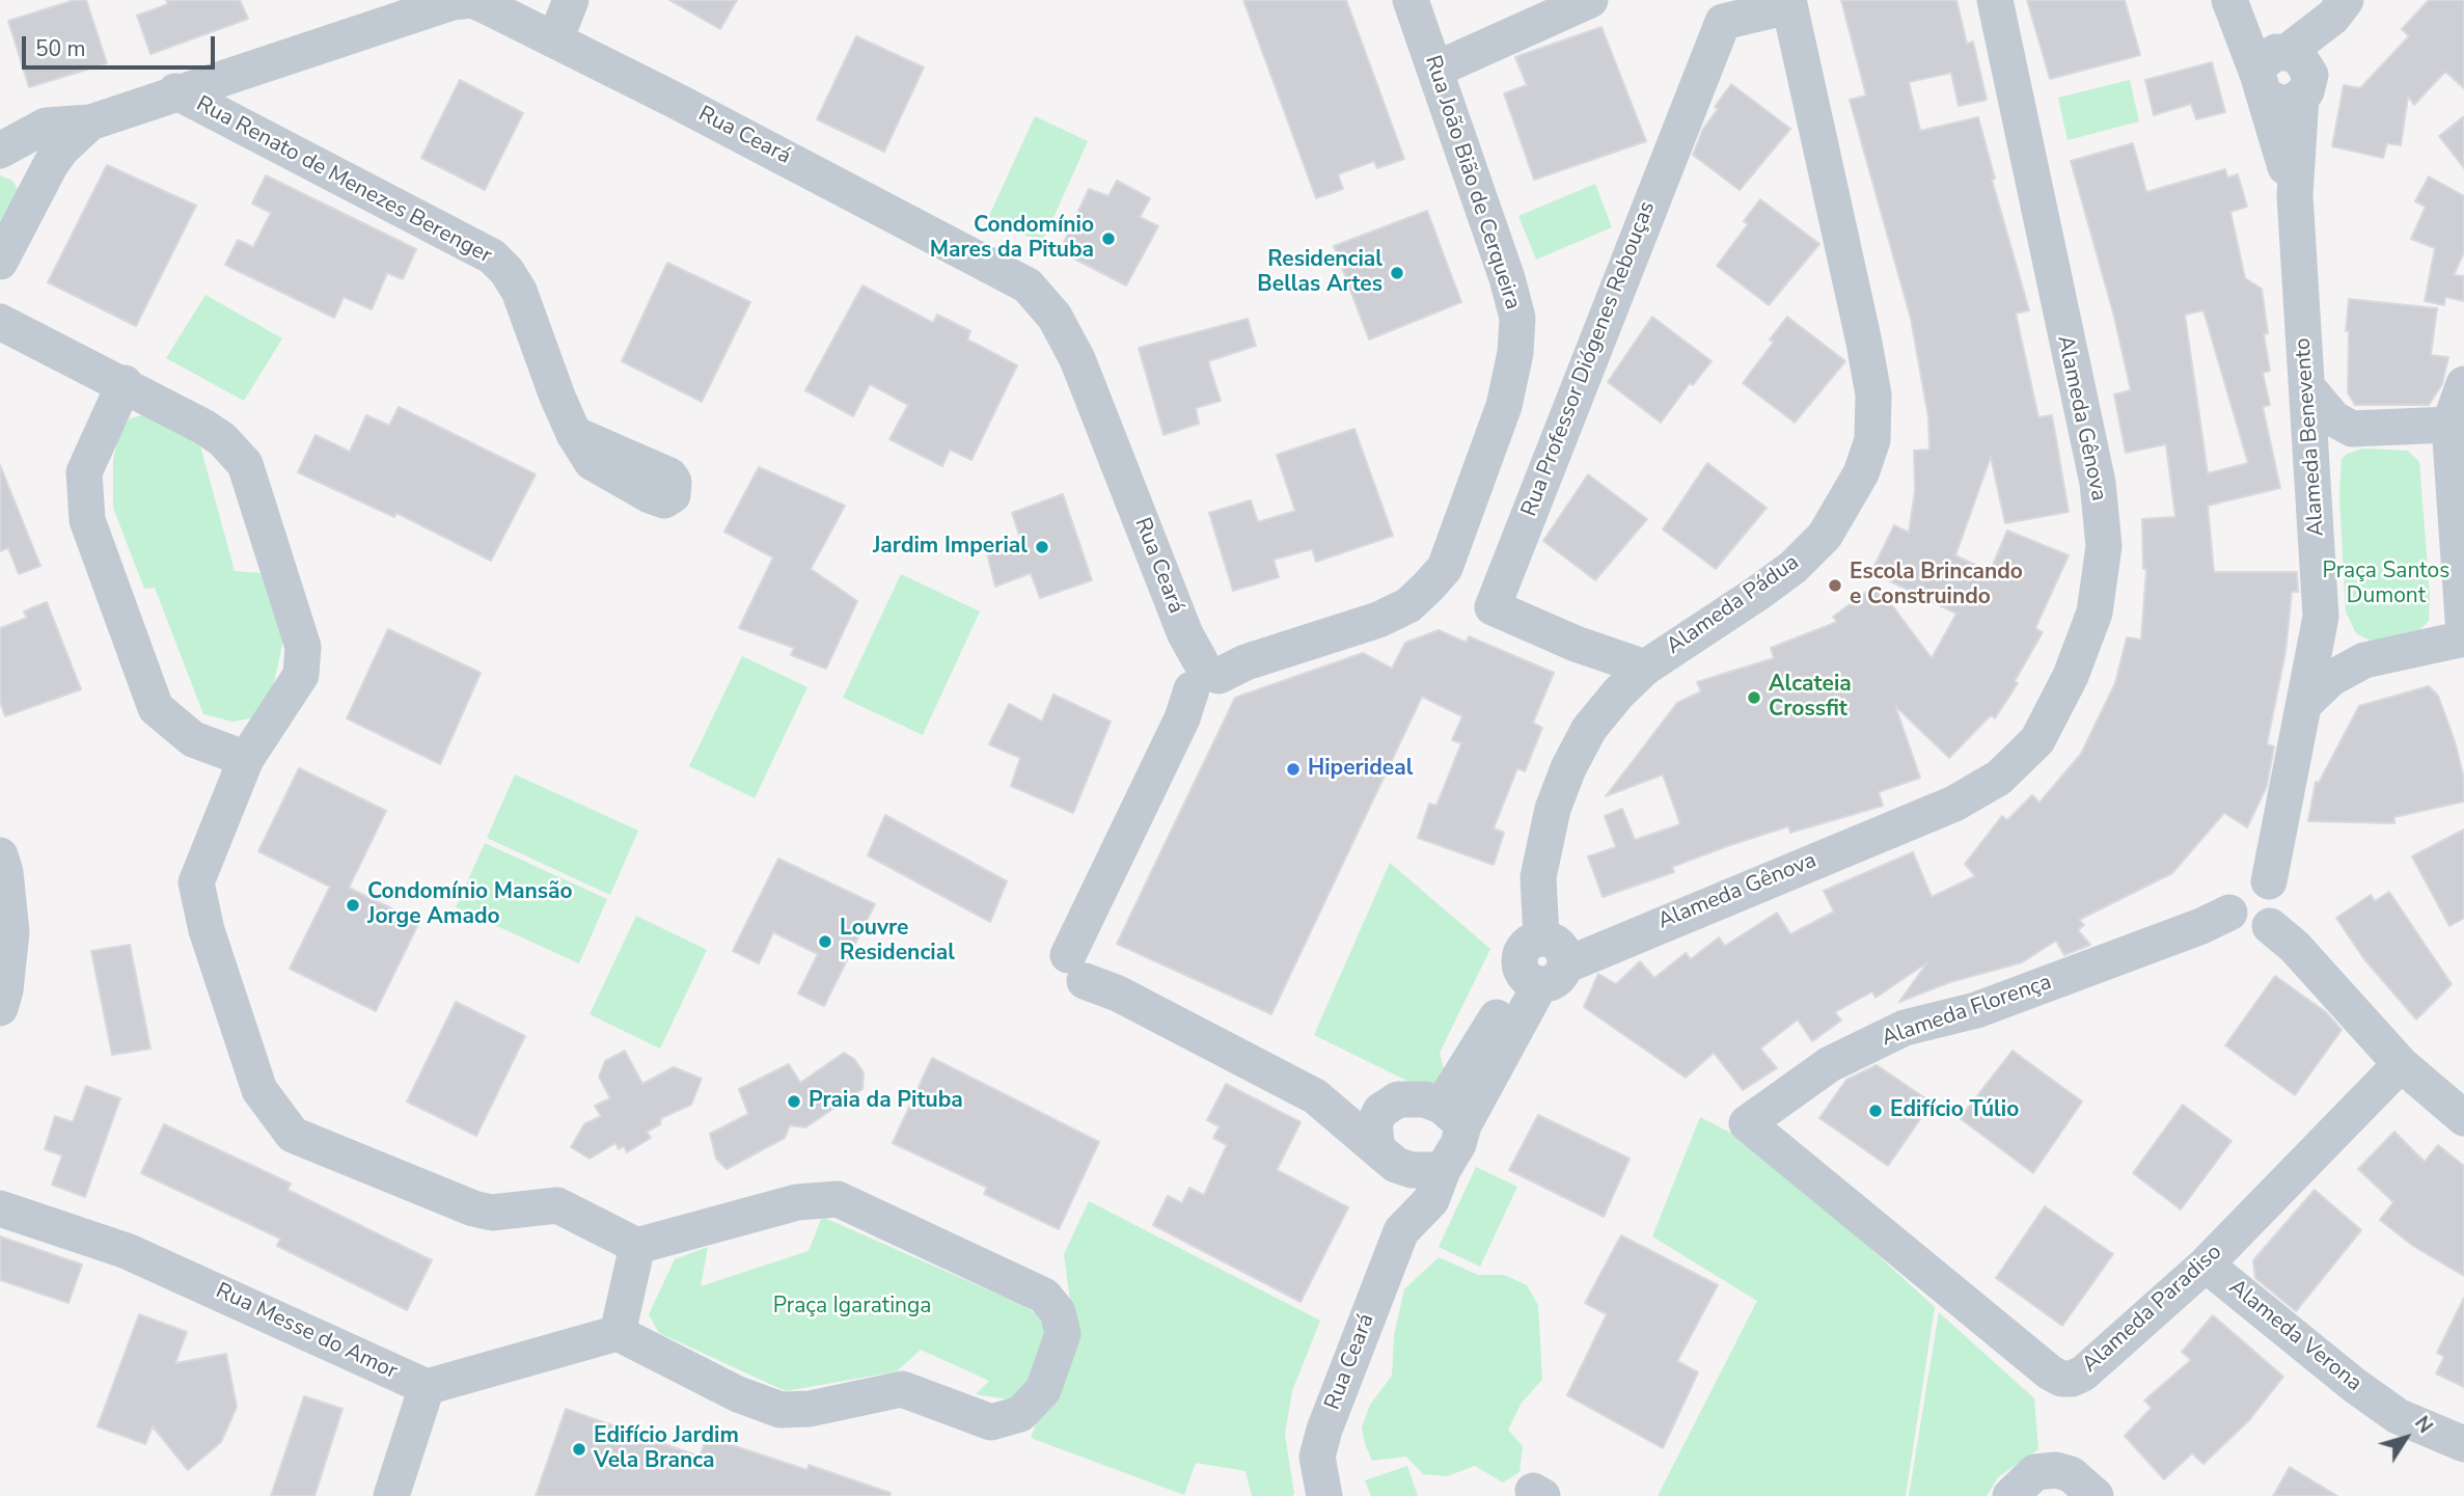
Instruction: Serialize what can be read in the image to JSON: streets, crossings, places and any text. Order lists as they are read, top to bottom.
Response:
{
  "streets": {
    "street": [
      "Rua Ceará",
      "Rua Renato de Menezes Berenger",
      "Rua João Bião de Cerqueira",
      "Rua Professor Diógenes Rebouças",
      "Alameda Gênova",
      "Alameda Benevento",
      "Alameda Pádua",
      "Alameda Florença",
      "Alameda Paradiso",
      "Rua Messe do Amor",
      "Alameda Verona"
    ]
  },
  "crossings": [
    ["Rua Ceará", "Rua Renato de Menezes Berenger"],
    ["Rua Ceará", "Rua João Bião de Cerqueira"],
    ["Rua Professor Diógenes Rebouças", "Alameda Pádua"],
    ["Alameda Gênova", "Alameda Pádua"],
    ["Alameda Florença", "Alameda Paradiso"],
    ["Alameda Paradiso", "Alameda Verona"]
  ],
  "parks": ["Praça Santos Dumont", "Praça Igaratinga"],
  "places": [
    "Condomínio Mares da Pituba",
    "Residencial Bellas Artes",
    "Jardim Imperial",
    "Escola Brincando e Construindo",
    "Alcateia Crossfit",
    "Hiperideal",
    "Condomínio Mansão Jorge Amado",
    "Louvre Residencial",
    "Praia da Pituba",
    "Edifício Túlio",
    "Edifício Jardim Vela Branca"
  ],
  "scale_bar": "50 m",
  "north": "top right"
}
